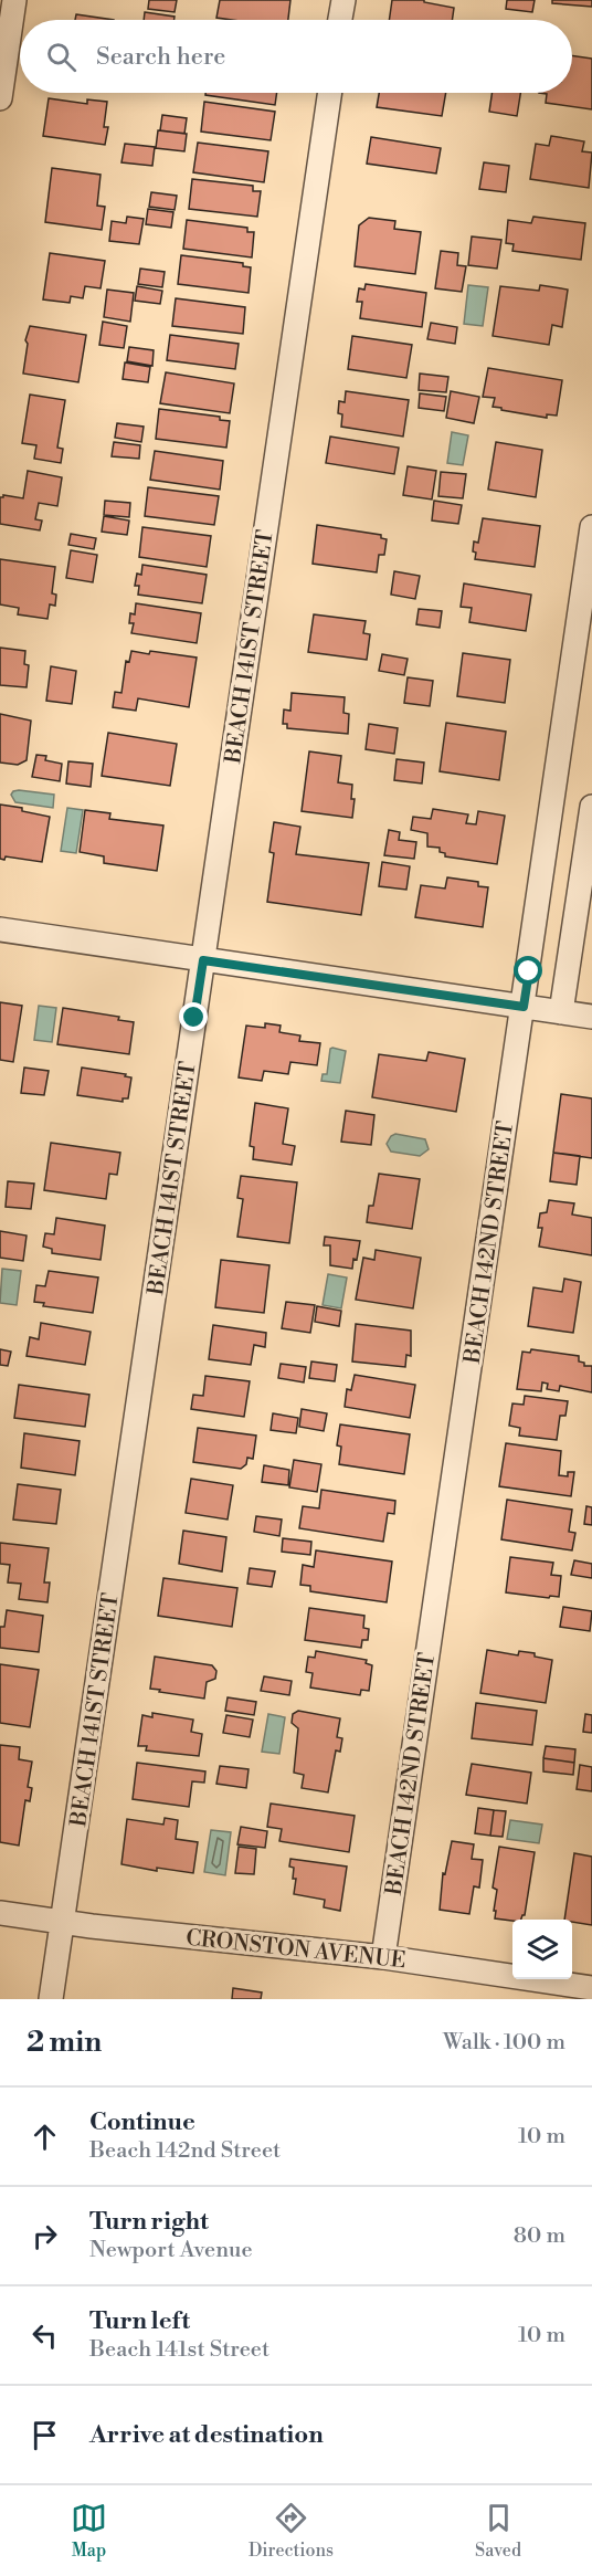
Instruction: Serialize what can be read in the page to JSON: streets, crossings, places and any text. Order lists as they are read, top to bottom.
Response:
{
  "streets": {
    "street": ["BEACH 141ST STREET", "BEACH 142ND STREET", "CRONSTON AVENUE"]
  },
  "crossings": [
    ["BEACH 141ST STREET", "CRONSTON AVENUE"],
    ["BEACH 142ND STREET", "CRONSTON AVENUE"]
  ],
  "page": {
    "search": "Search here",
    "heading": ["2 min", "Walk · 100 m"],
    "list": [
      ["Continue", "Beach 142nd Street", "10 m"],
      ["Turn right", "Newport Avenue", "80 m"],
      ["Turn left", "Beach 141st Street", "10 m"],
      "Arrive at destination"
    ],
    "nav": ["Map", "Directions", "Saved"]
  }
}
